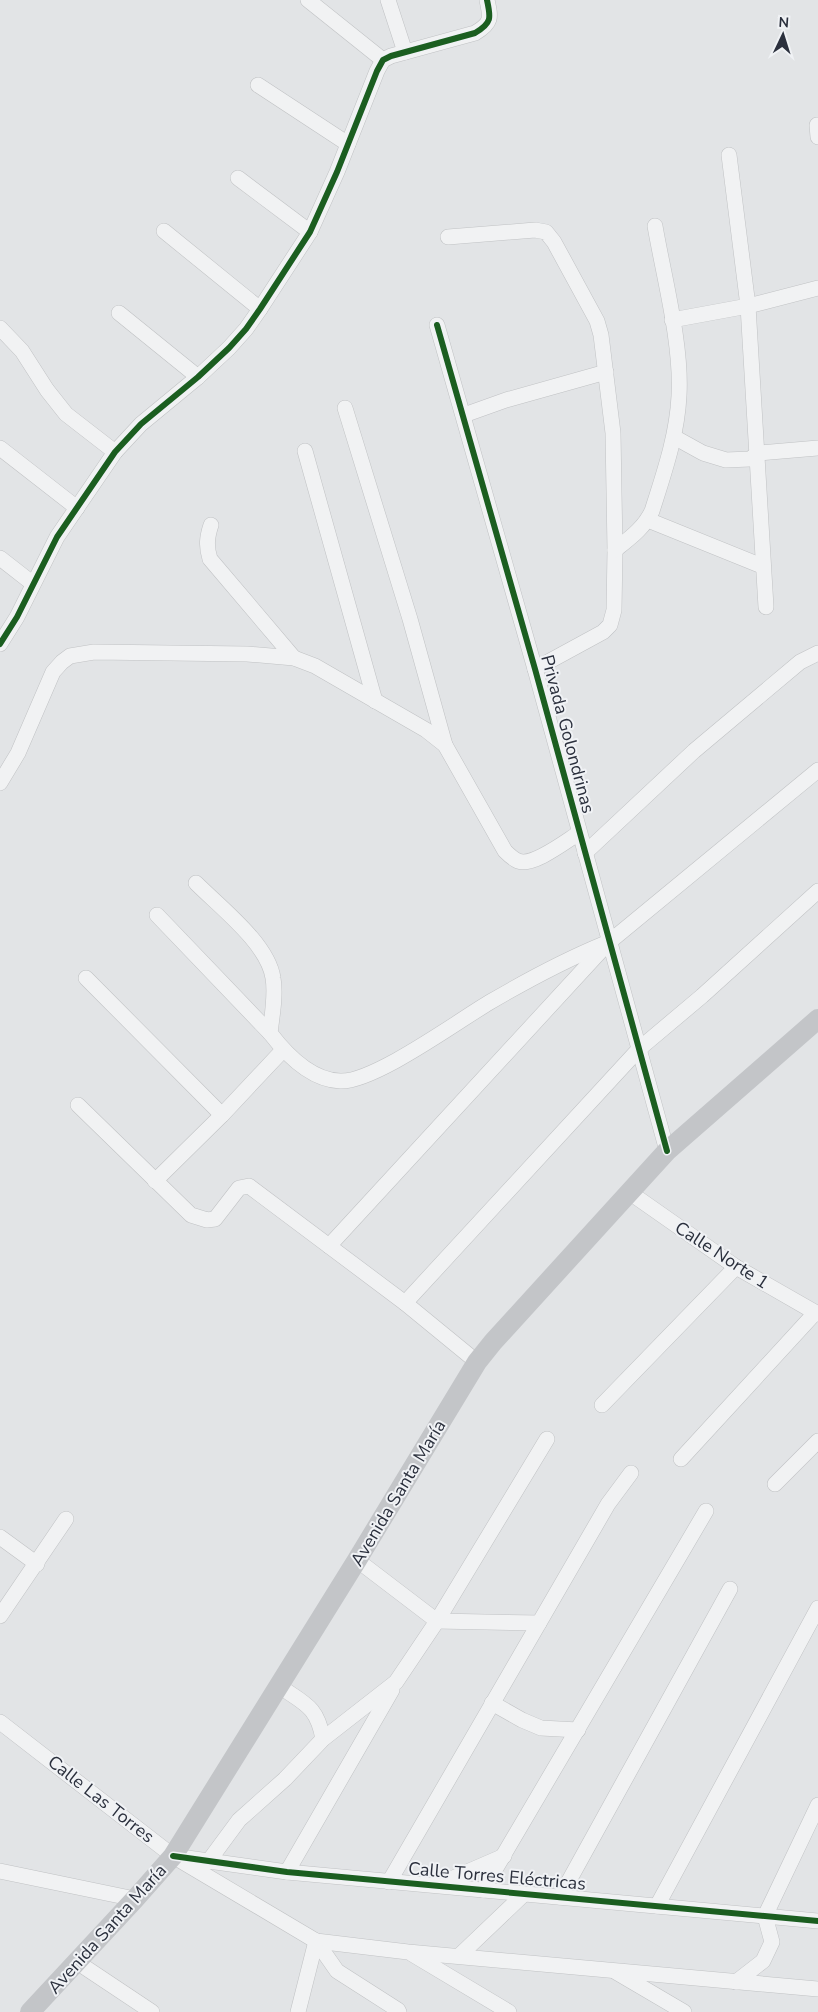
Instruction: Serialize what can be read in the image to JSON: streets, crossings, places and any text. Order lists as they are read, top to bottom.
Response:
{
  "streets": {
    "main road": ["Avenida Santa María"],
    "street": [
      "Privada Golondrinas",
      "Calle Norte 1",
      "Calle Las Torres",
      "Calle Torres Eléctricas"
    ]
  },
  "crossings": [
    ["Privada Golondrinas", "Avenida Santa María"],
    ["Calle Norte 1", "Avenida Santa María"],
    ["Avenida Santa María", "Calle Las Torres"],
    ["Avenida Santa María", "Calle Torres Eléctricas"],
    ["Calle Las Torres", "Calle Torres Eléctricas"]
  ],
  "north": "top"
}
